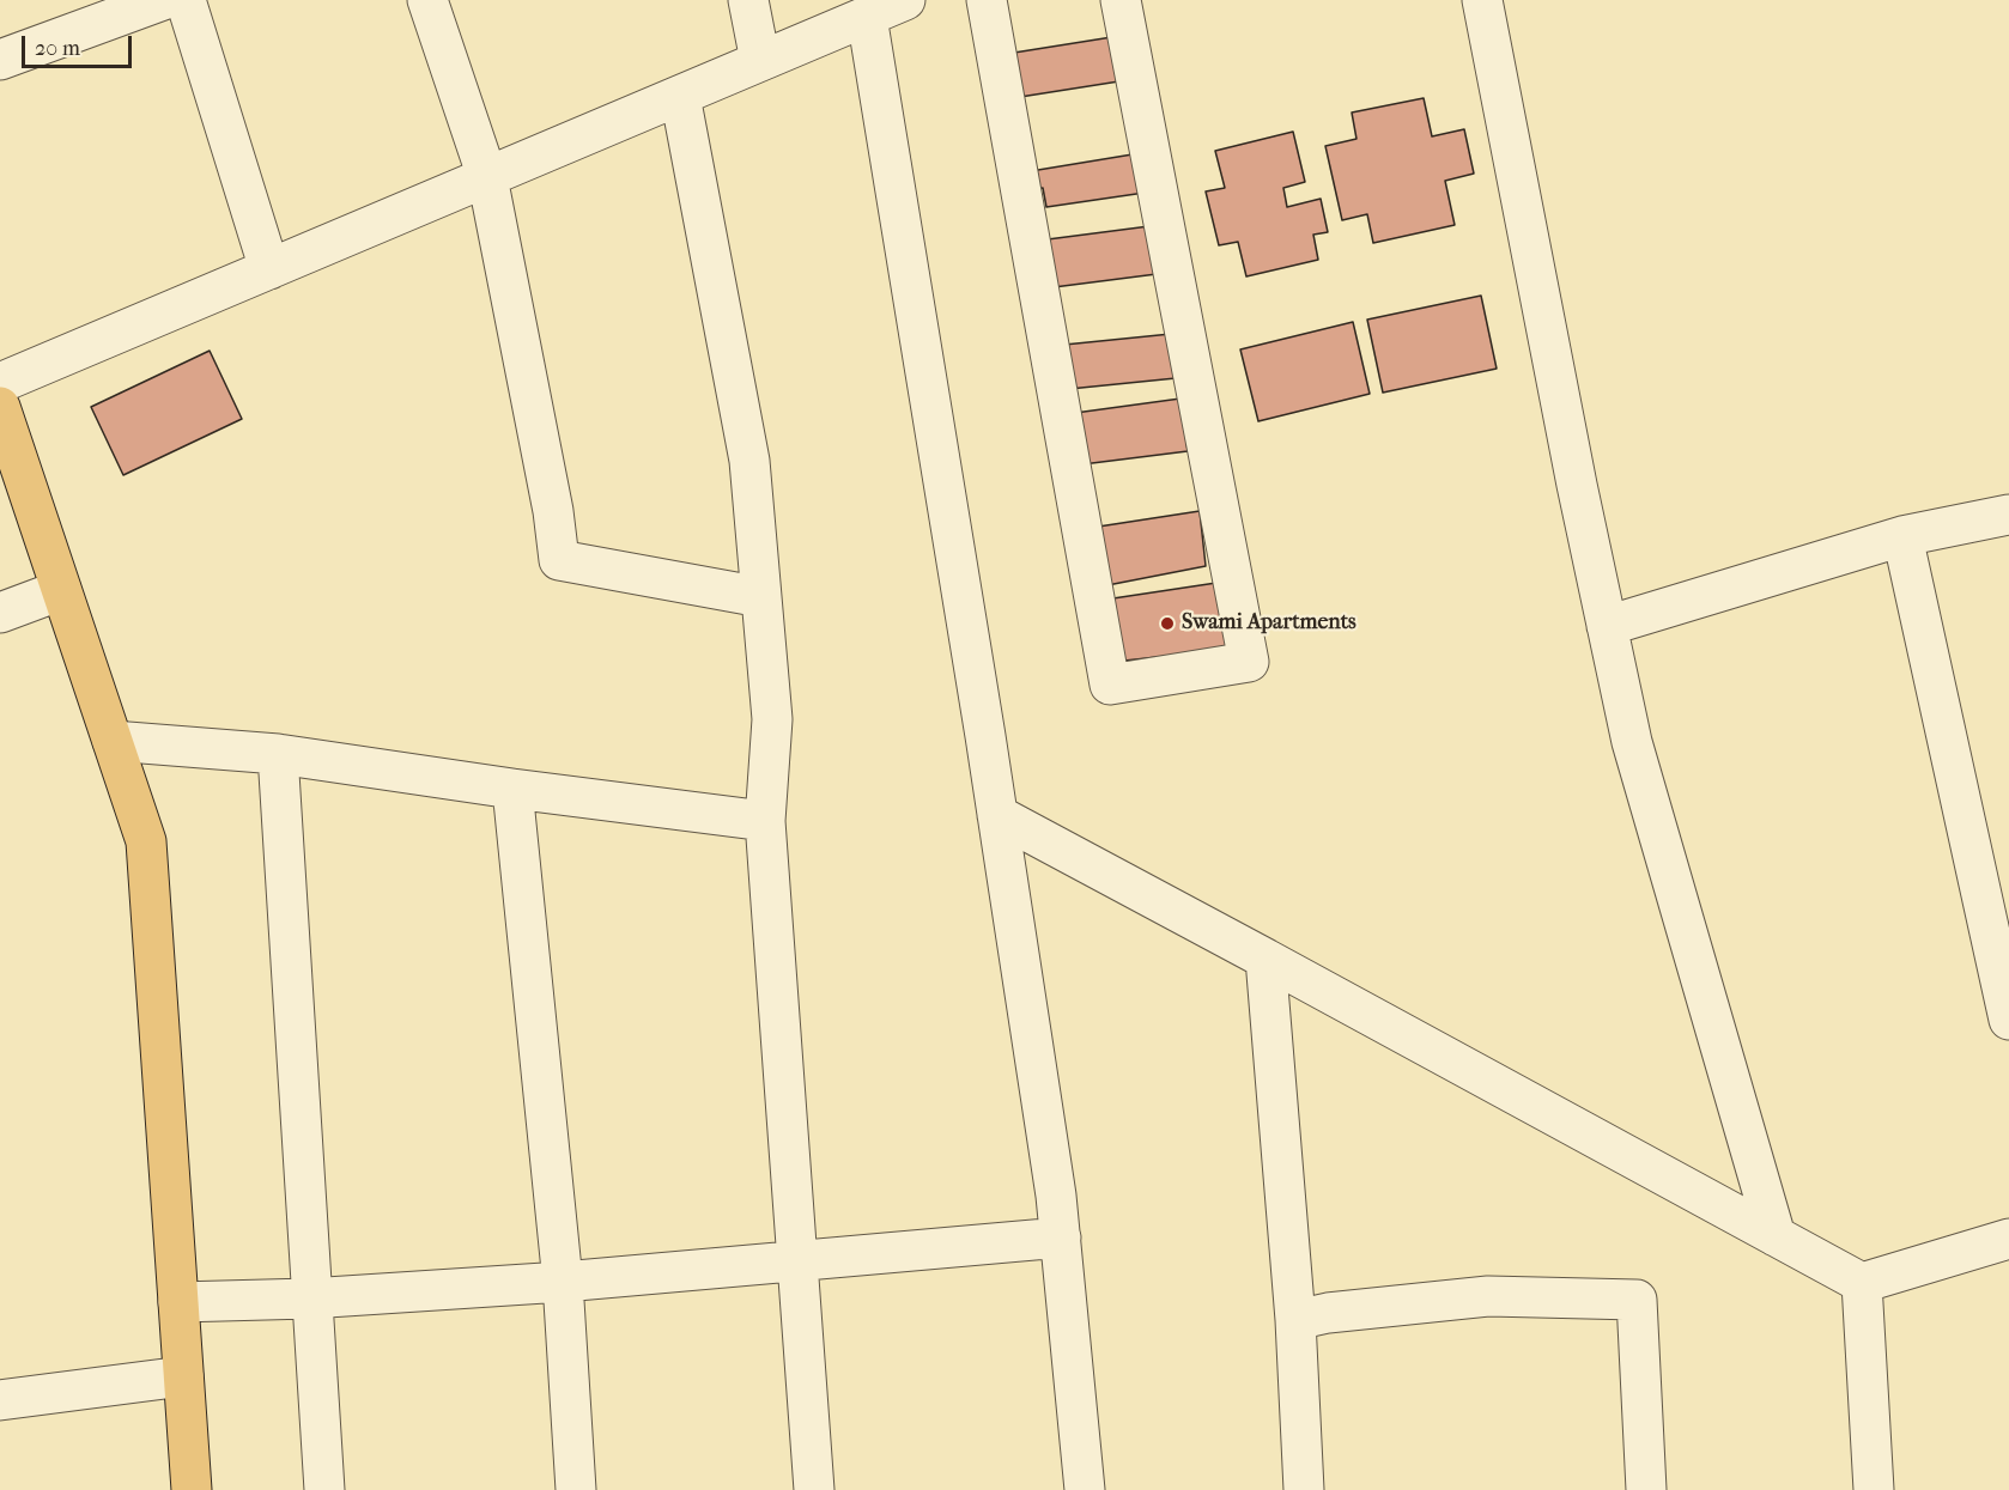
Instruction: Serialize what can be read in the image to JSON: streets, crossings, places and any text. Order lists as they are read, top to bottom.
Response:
{
  "places": ["Swami Apartments"],
  "scale_bar": "20 m"
}
